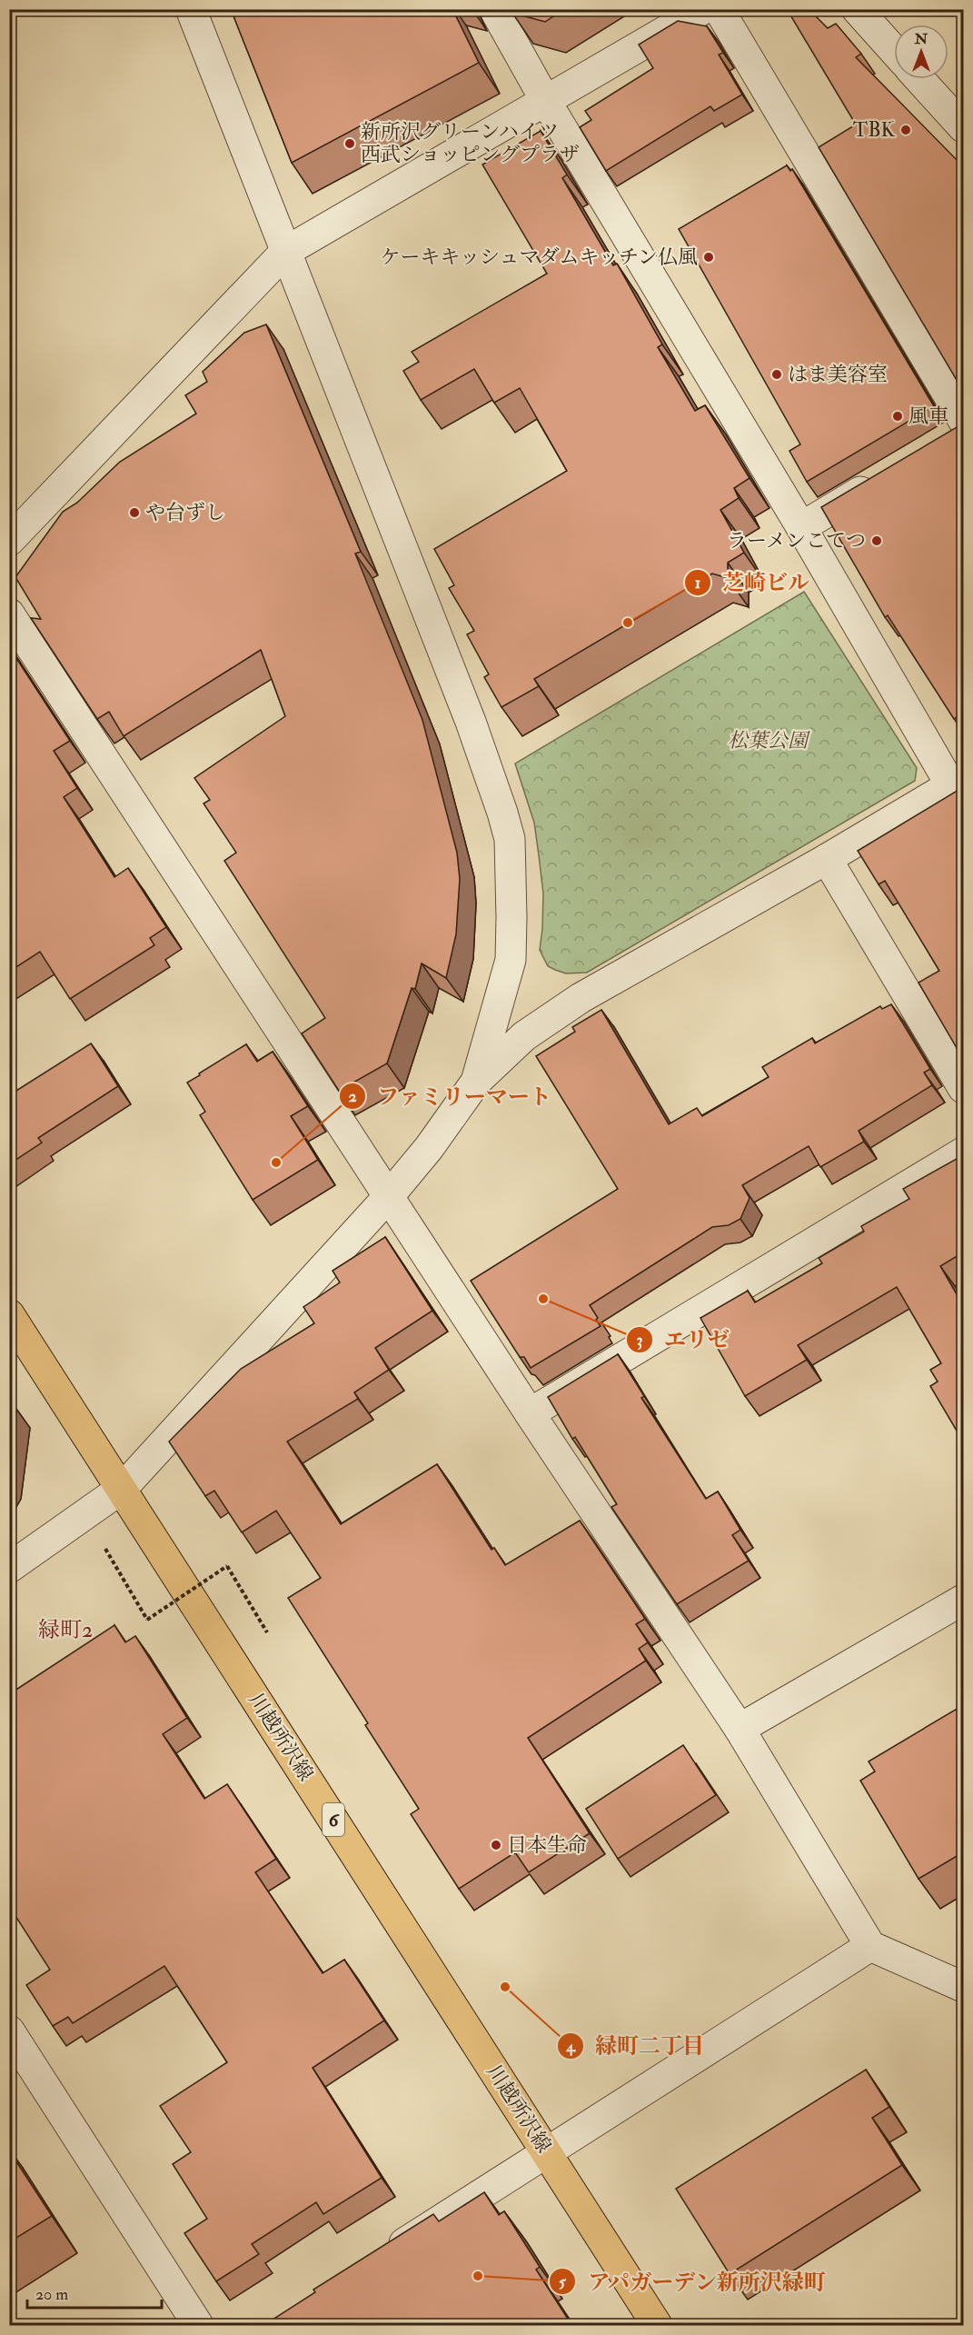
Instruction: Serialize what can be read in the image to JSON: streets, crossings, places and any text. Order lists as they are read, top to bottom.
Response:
{
  "streets": {
    "main road": ["川越所沢線", "6"]
  },
  "districts": ["緑町2"],
  "parks": ["松葉公園"],
  "places": [
    "TBK",
    "新所沢グリーンハイツ 西武ショッピングプラザ",
    "ケーキキッシュマダムキッチン仏風",
    "はま美容室",
    "風車",
    "や台ずし",
    "ラーメンこてつ",
    "芝崎ビル",
    "ファミリーマート",
    "エリゼ",
    "日本生命",
    "緑町二丁目",
    "アパガーデン新所沢緑町"
  ],
  "scale_bar": "20 m",
  "north": "top"
}
